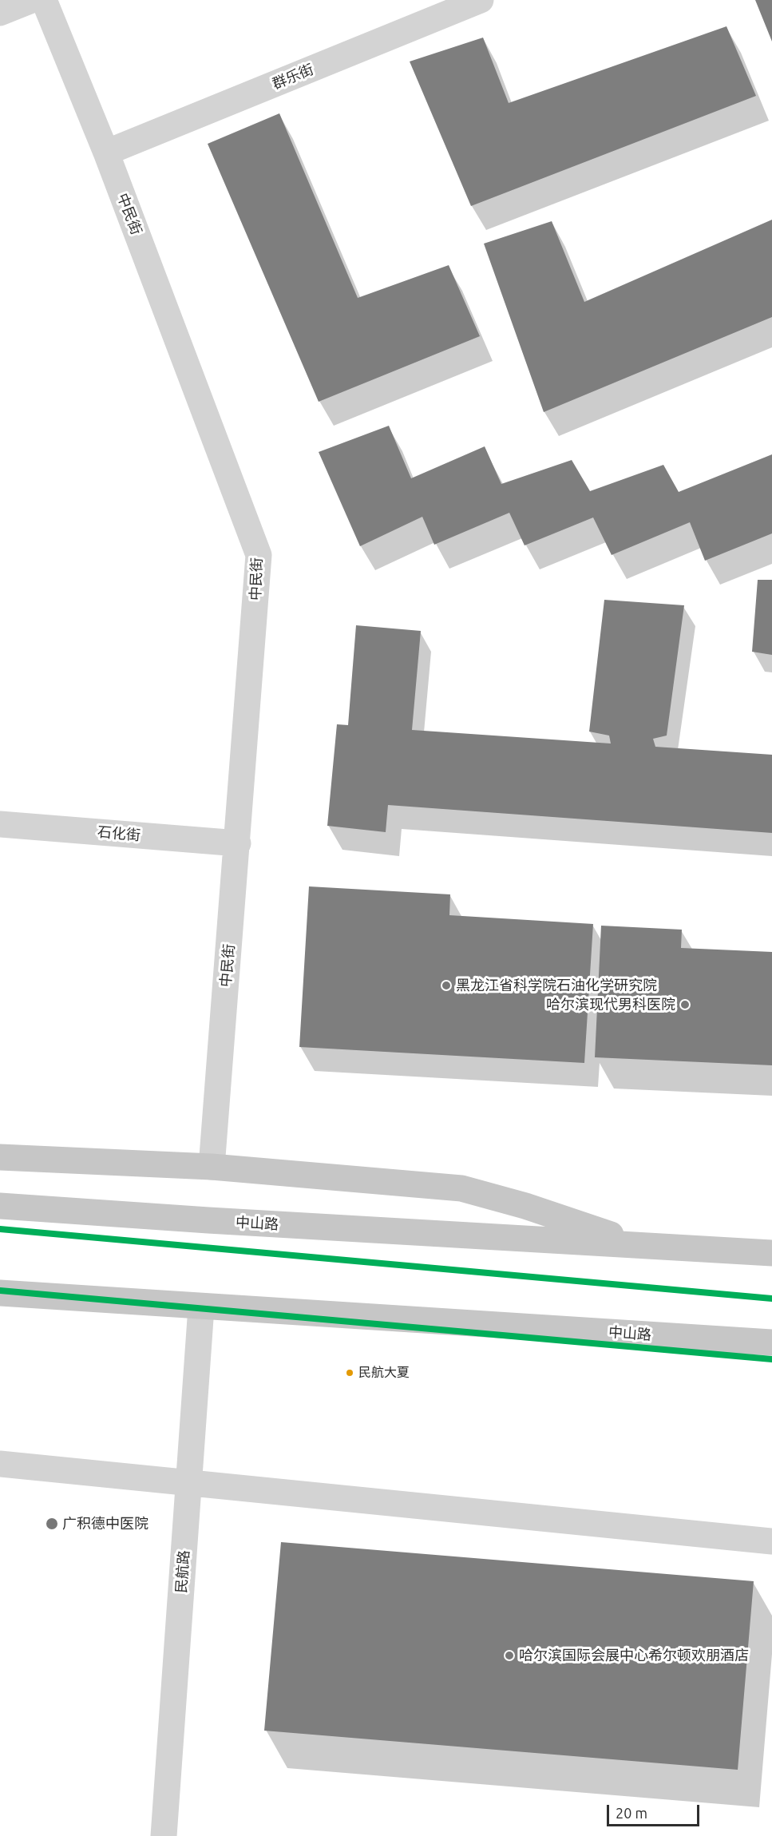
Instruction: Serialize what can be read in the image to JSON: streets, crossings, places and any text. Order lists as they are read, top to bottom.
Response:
{
  "streets": {
    "main road": ["中山路"],
    "street": [
      "群乐街",
      "中民街",
      "石化街",
      "民航路"
    ]
  },
  "crossings": [
    ["群乐街", "中民街"],
    ["中民街", "石化街"],
    ["中山路", "民航路"]
  ],
  "places": [
    "黑龙江省科学院石油化学研究院",
    "哈尔滨现代男科医院",
    "民航大夏",
    "广积德中医院",
    "哈尔滨国际会展中心希尔顿欢朋酒店"
  ],
  "scale_bar": "20 m"
}
